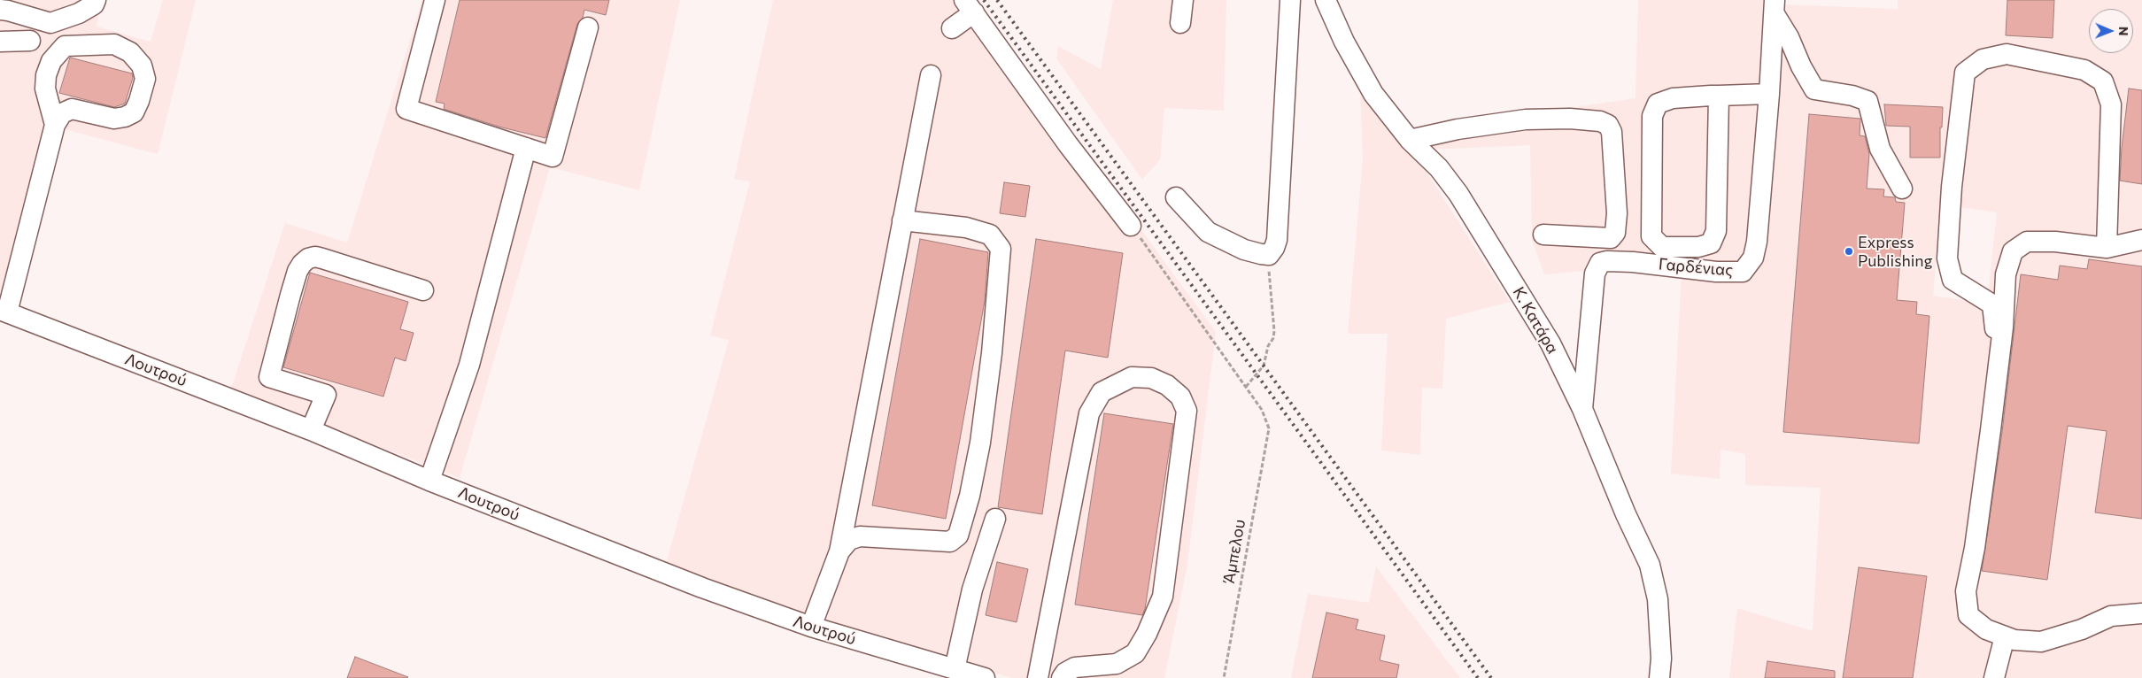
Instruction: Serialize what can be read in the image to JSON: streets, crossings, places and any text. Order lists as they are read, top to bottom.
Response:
{
  "streets": {
    "street": ["Γαρδένιας", "Κ. Κατάρα", "Λουτρού"],
    "path": ["Άμπελου"]
  },
  "crossings": [
    ["Γαρδένιας", "Κ. Κατάρα"]
  ],
  "places": ["Express Publishing"],
  "north": "right"
}
